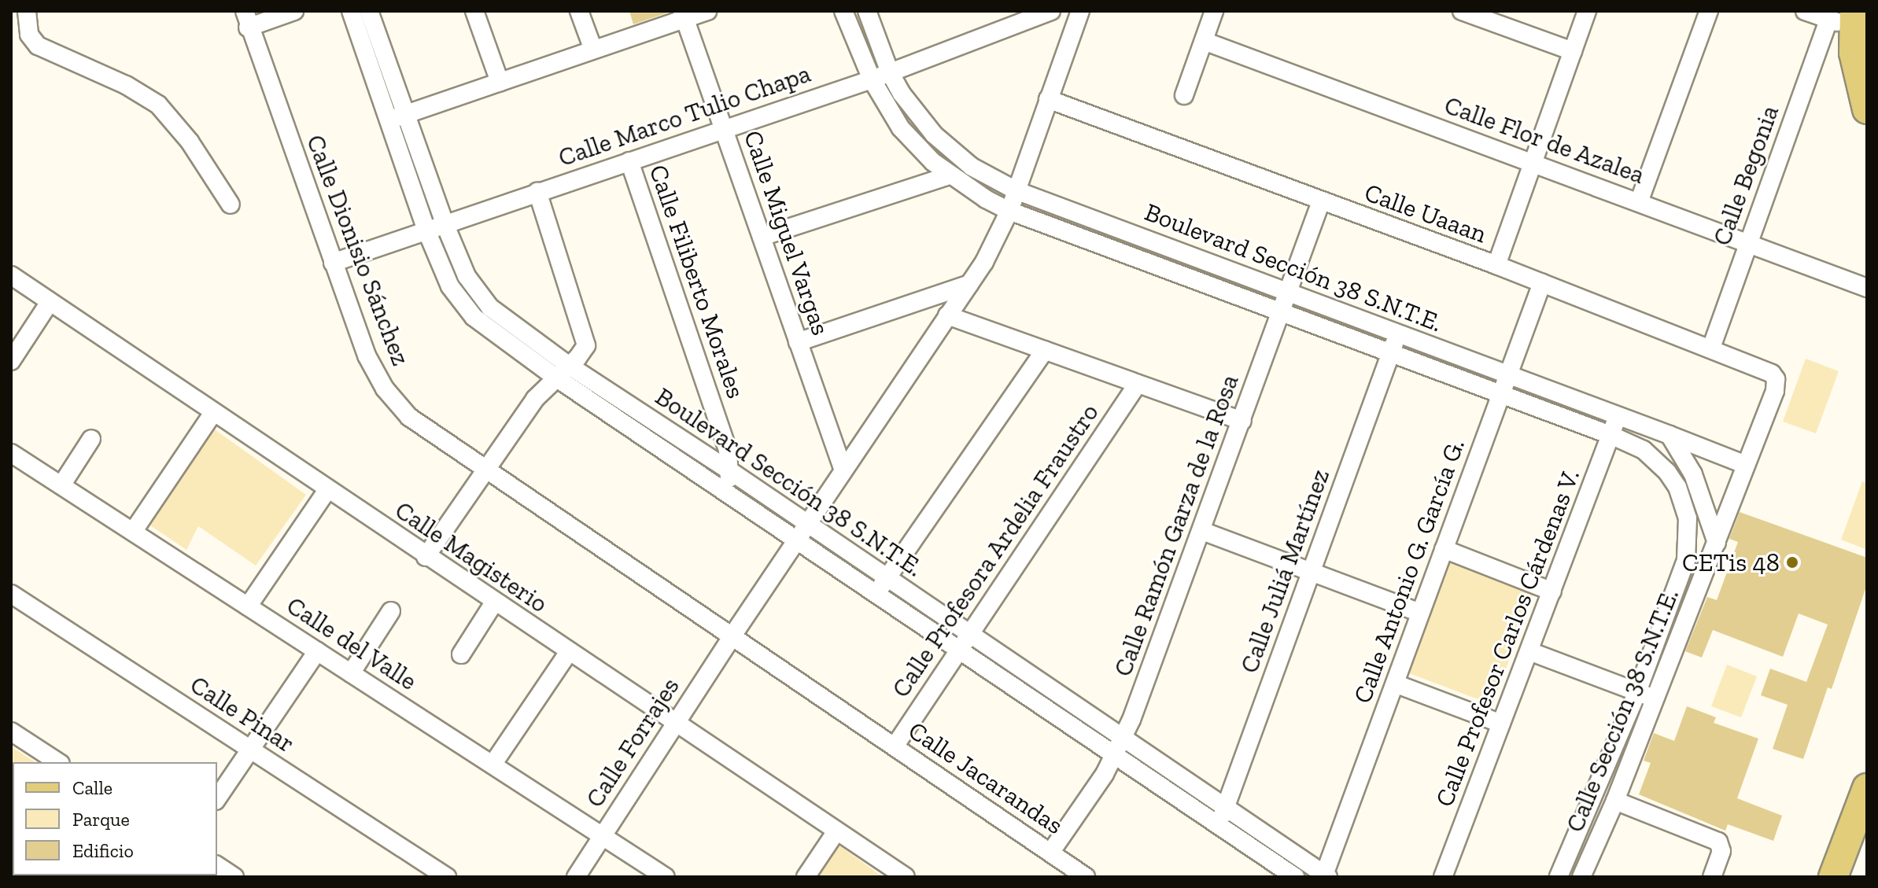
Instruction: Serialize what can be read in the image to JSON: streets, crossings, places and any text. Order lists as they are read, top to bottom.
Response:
{
  "streets": {
    "street": [
      "Calle Marco Tulio Chapa",
      "Calle Flor de Azalea",
      "Calle Begonia",
      "Calle Uaaan",
      "Calle Miguel Vargas",
      "Calle Dionisio Sánchez",
      "Boulevard Sección 38 S.N.T.E.",
      "Calle Filiberto Morales",
      "Calle Ramón Garza de la Rosa",
      "Calle Profesora Ardelia Fraustro",
      "Calle Magisterio",
      "Calle Juliá Martínez",
      "Calle Antonio G. García G.",
      "Calle Profesor Carlos Cárdenas V.",
      "Calle del Valle",
      "Calle Sección 38 S.N.T.E.",
      "Calle Pinar",
      "Calle Forrajes",
      "Calle Jacarandas"
    ]
  },
  "crossings": [
    ["Calle Marco Tulio Chapa", "Calle Miguel Vargas"],
    ["Calle Marco Tulio Chapa", "Calle Dionisio Sánchez"],
    ["Calle Marco Tulio Chapa", "Boulevard Sección 38 S.N.T.E."],
    ["Calle Marco Tulio Chapa", "Calle Filiberto Morales"],
    ["Calle Flor de Azalea", "Calle Begonia"],
    ["Calle Begonia", "Calle Uaaan"],
    ["Calle Uaaan", "Calle Ramón Garza de la Rosa"],
    ["Calle Uaaan", "Calle Antonio G. García G."],
    ["Calle Uaaan", "Calle Sección 38 S.N.T.E."],
    ["Calle Uaaan", "Calle Forrajes"],
    ["Calle Miguel Vargas", "Calle Forrajes"],
    ["Calle Dionisio Sánchez", "Calle Forrajes"],
    ["Calle Dionisio Sánchez", "Calle Jacarandas"],
    ["Boulevard Sección 38 S.N.T.E.", "Calle Filiberto Morales"],
    ["Boulevard Sección 38 S.N.T.E.", "Calle Ramón Garza de la Rosa"],
    ["Boulevard Sección 38 S.N.T.E.", "Calle Profesora Ardelia Fraustro"],
    ["Boulevard Sección 38 S.N.T.E.", "Calle Juliá Martínez"],
    ["Boulevard Sección 38 S.N.T.E.", "Calle Antonio G. García G."],
    ["Boulevard Sección 38 S.N.T.E.", "Calle Profesor Carlos Cárdenas V."],
    ["Boulevard Sección 38 S.N.T.E.", "Calle Sección 38 S.N.T.E."],
    ["Boulevard Sección 38 S.N.T.E.", "Calle Forrajes"],
    ["Calle Ramón Garza de la Rosa", "Calle Jacarandas"],
    ["Calle Profesora Ardelia Fraustro", "Calle Jacarandas"],
    ["Calle Magisterio", "Calle Forrajes"],
    ["Calle del Valle", "Calle Forrajes"],
    ["Calle Forrajes", "Calle Jacarandas"]
  ],
  "places": ["CETis 48"],
  "legend": ["Calle", "Parque", "Edificio"]
}
